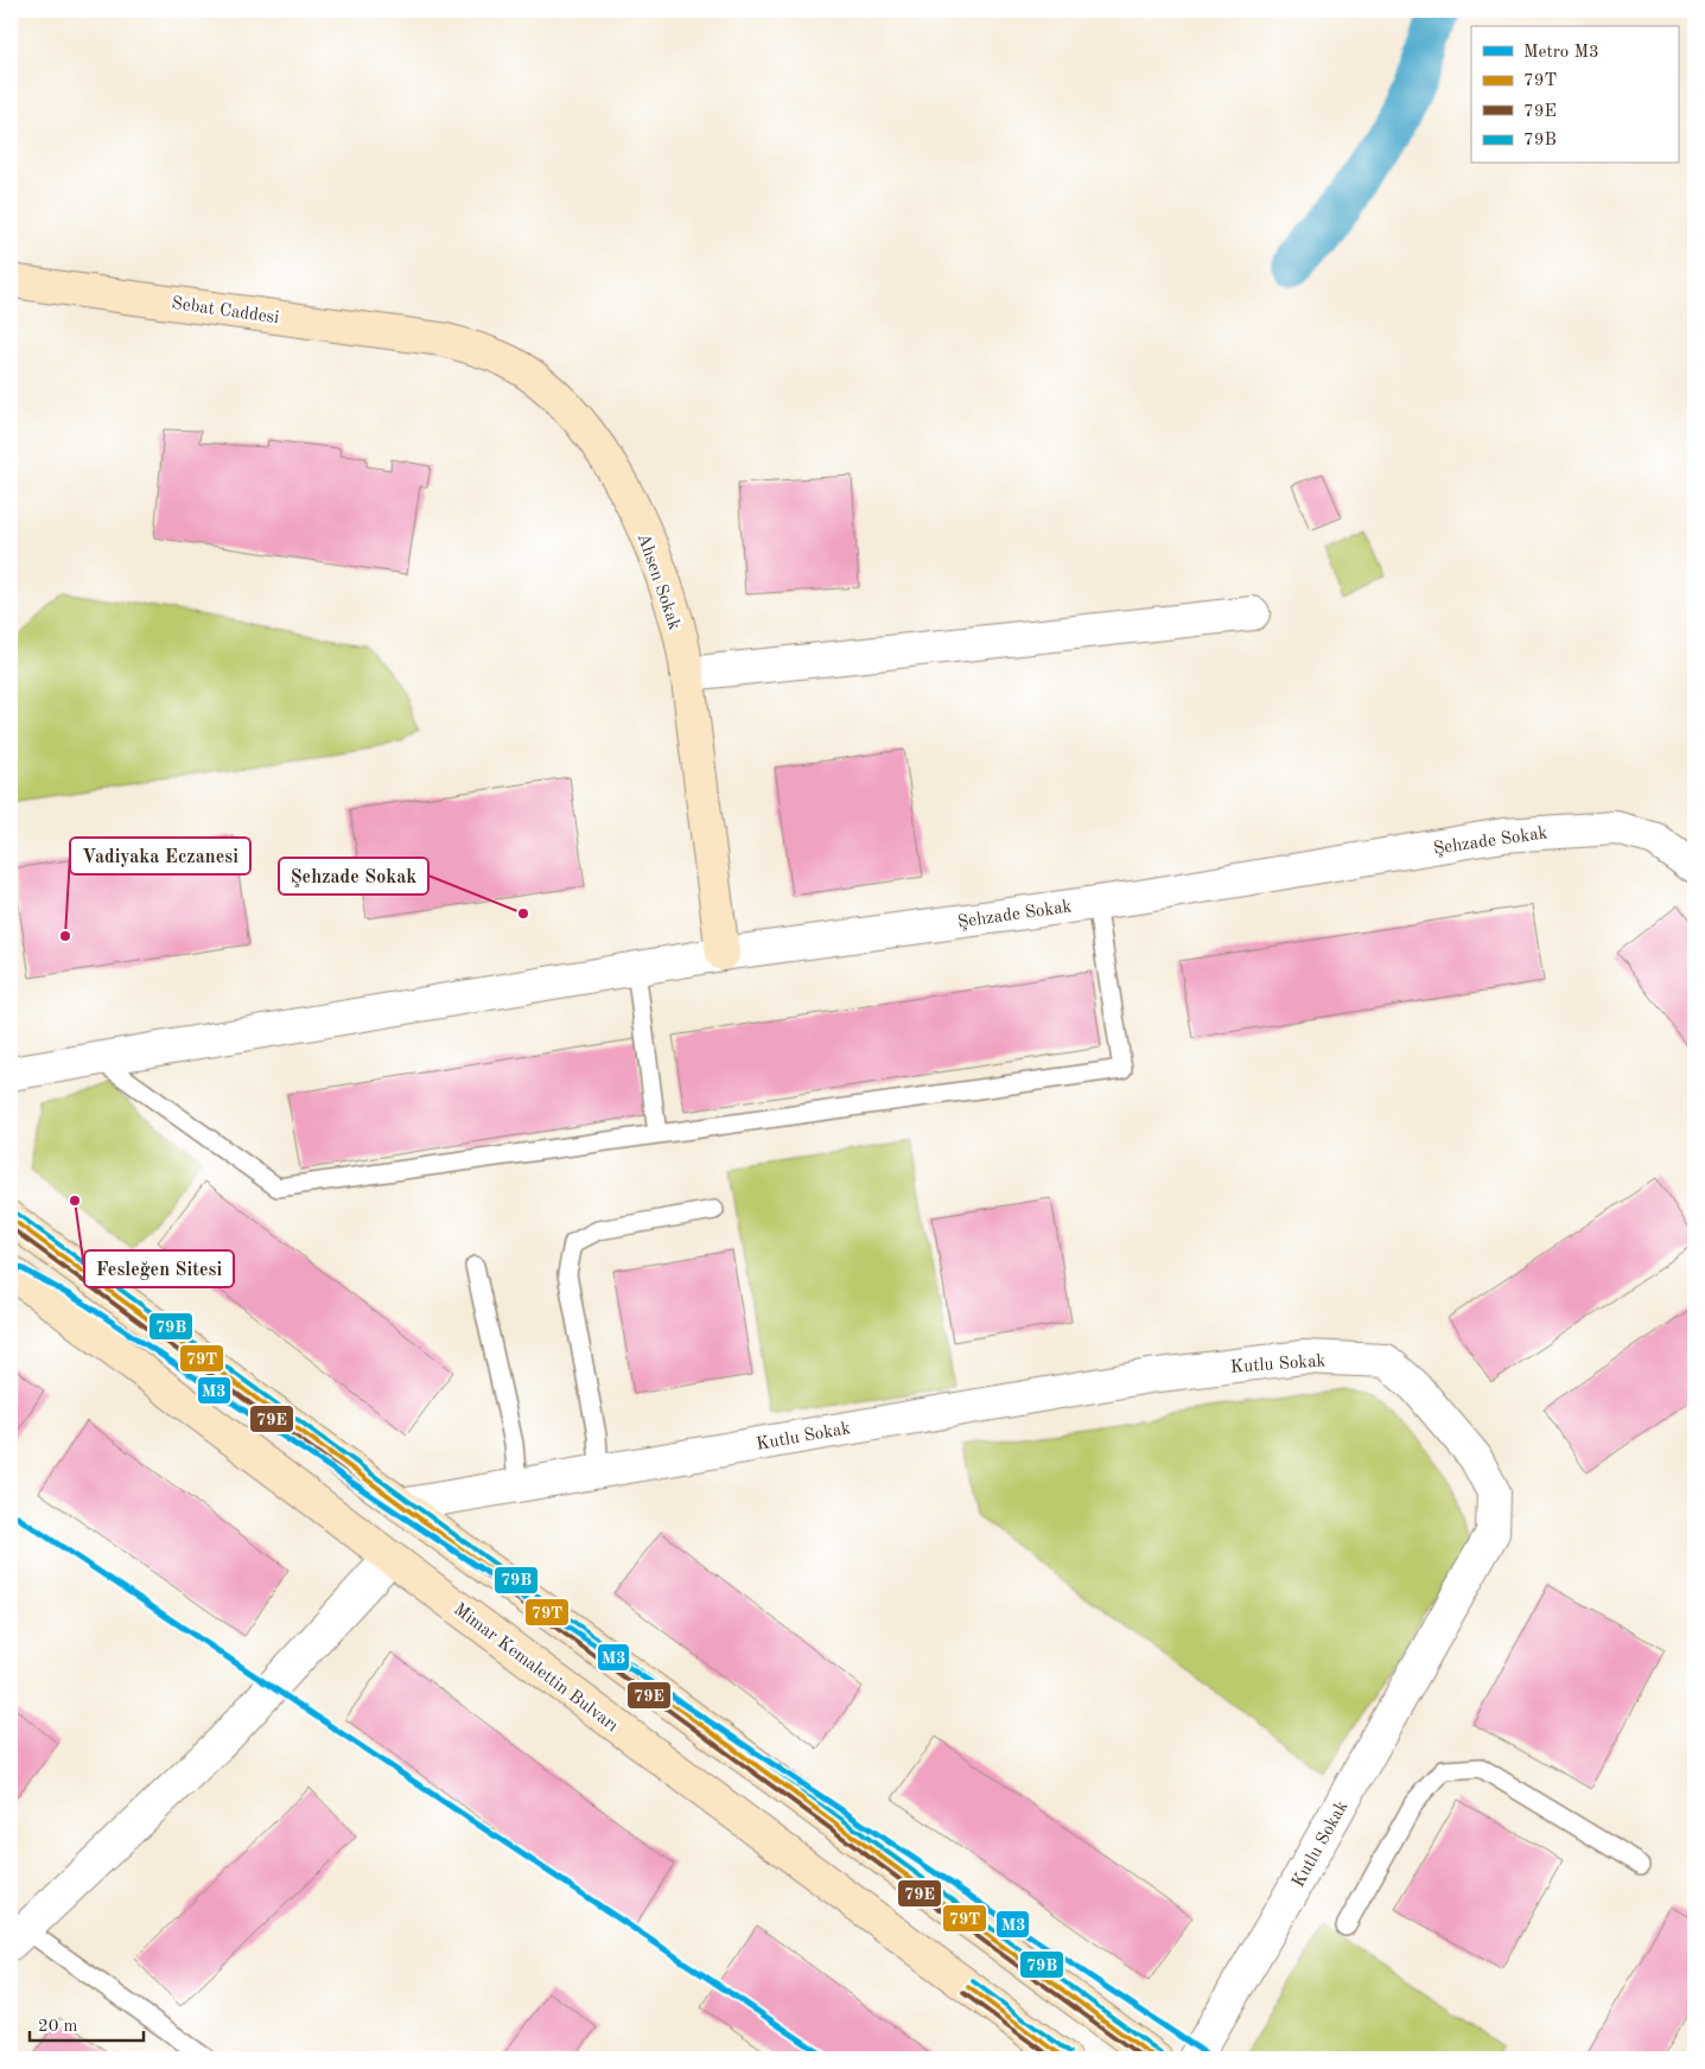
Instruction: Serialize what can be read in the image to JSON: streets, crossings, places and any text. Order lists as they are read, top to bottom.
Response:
{
  "streets": {
    "main road": ["Sebat Caddesi", "Ahsen Sokak", "Mimar Kemalettin Bulvarı"],
    "street": ["Şehzade Sokak", "Kutlu Sokak"]
  },
  "crossings": [
    ["Sebat Caddesi", "Ahsen Sokak"],
    ["Ahsen Sokak", "Şehzade Sokak"]
  ],
  "places": ["Şehzade Sokak", "Vadiyaka Eczanesi", "Fesleğen Sitesi"],
  "lines": [
    "transit line 79B",
    "transit line 79T",
    "transit line 79E",
    "metro line M3"
  ],
  "legend": [
    "Metro M3",
    "79T",
    "79E",
    "79B"
  ],
  "scale_bar": "20 m"
}
